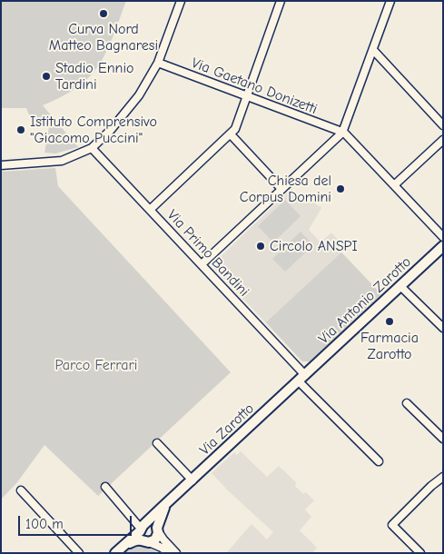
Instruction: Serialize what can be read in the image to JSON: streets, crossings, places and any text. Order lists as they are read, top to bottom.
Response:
{
  "streets": {
    "street": [
      "Via Gaetano Donizetti",
      "Via Primo Bandini",
      "Via Antonio Zarotto",
      "Via Zarotto"
    ]
  },
  "crossings": [
    ["Via Primo Bandini", "Via Antonio Zarotto"],
    ["Via Primo Bandini", "Via Zarotto"],
    ["Via Antonio Zarotto", "Via Zarotto"]
  ],
  "parks": ["Parco Ferrari"],
  "places": [
    "Curva Nord Matteo Bagnaresi",
    "Stadio Ennio Tardini",
    "Istituto Comprensivo \"Giacomo Puccini\"",
    "Chiesa del Corpus Domini",
    "Circolo ANSPI",
    "Farmacia Zarotto"
  ],
  "scale_bar": "100 m"
}
